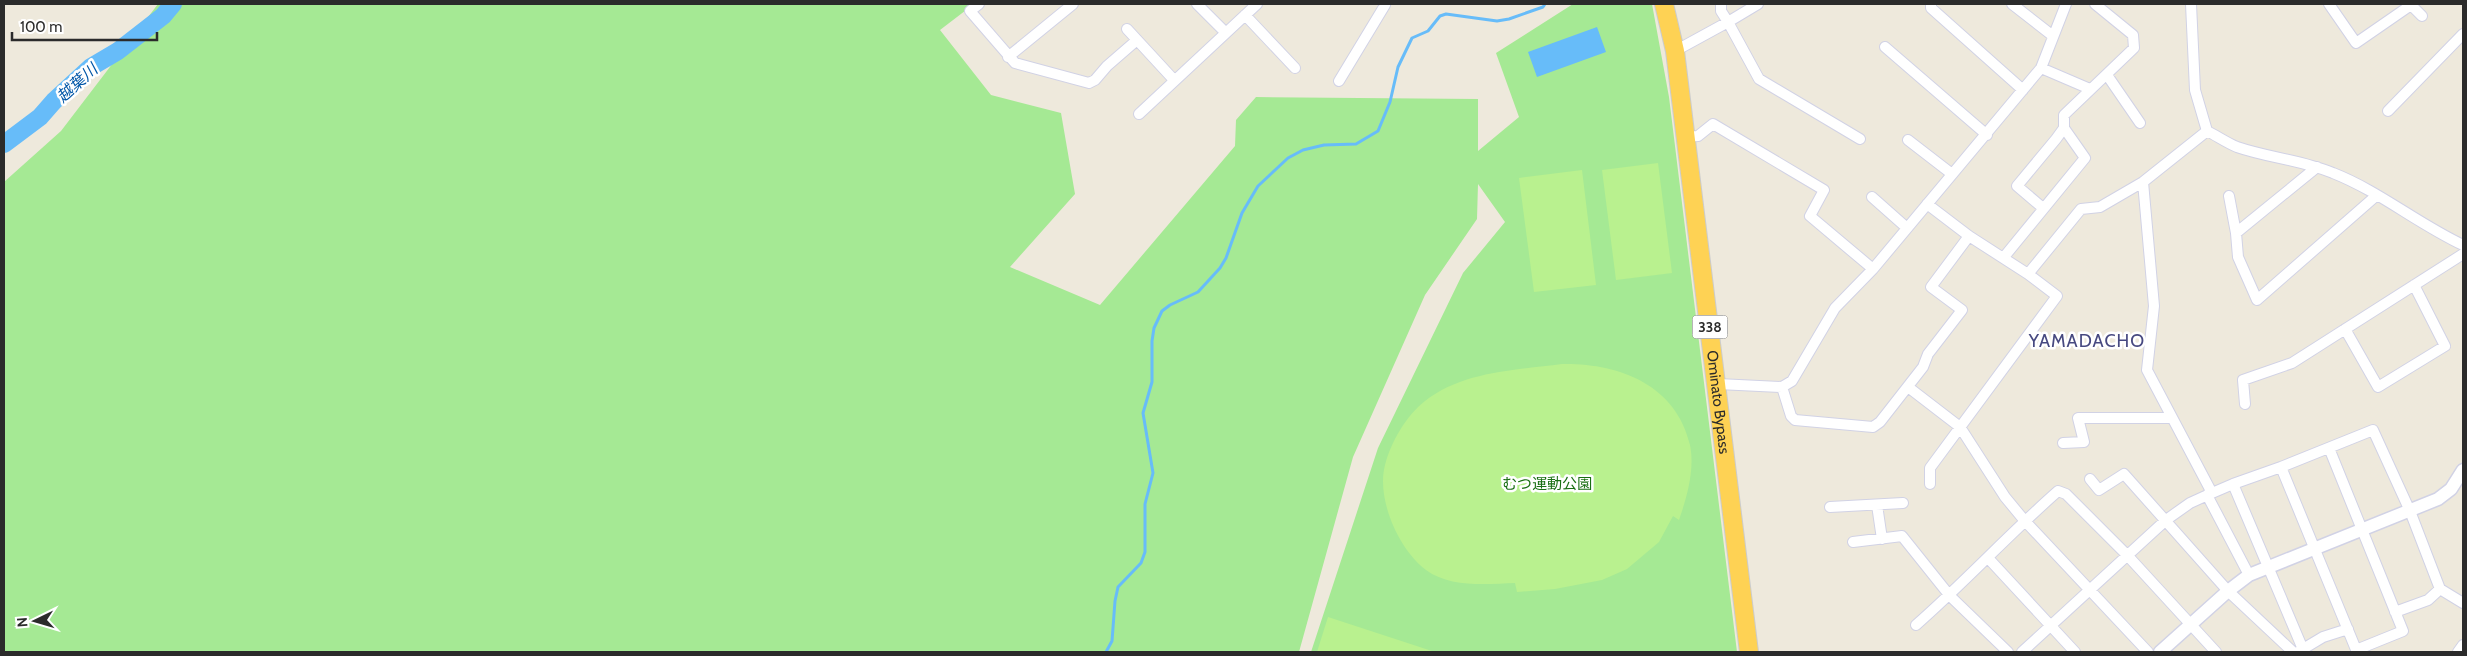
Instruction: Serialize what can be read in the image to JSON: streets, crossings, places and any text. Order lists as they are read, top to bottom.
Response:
{
  "streets": {
    "highway": ["338", "Ominato Bypass"]
  },
  "districts": ["YAMADACHO"],
  "water": ["越葉川"],
  "parks": ["むつ運動公園"],
  "scale_bar": "100 m",
  "north": "left"
}
